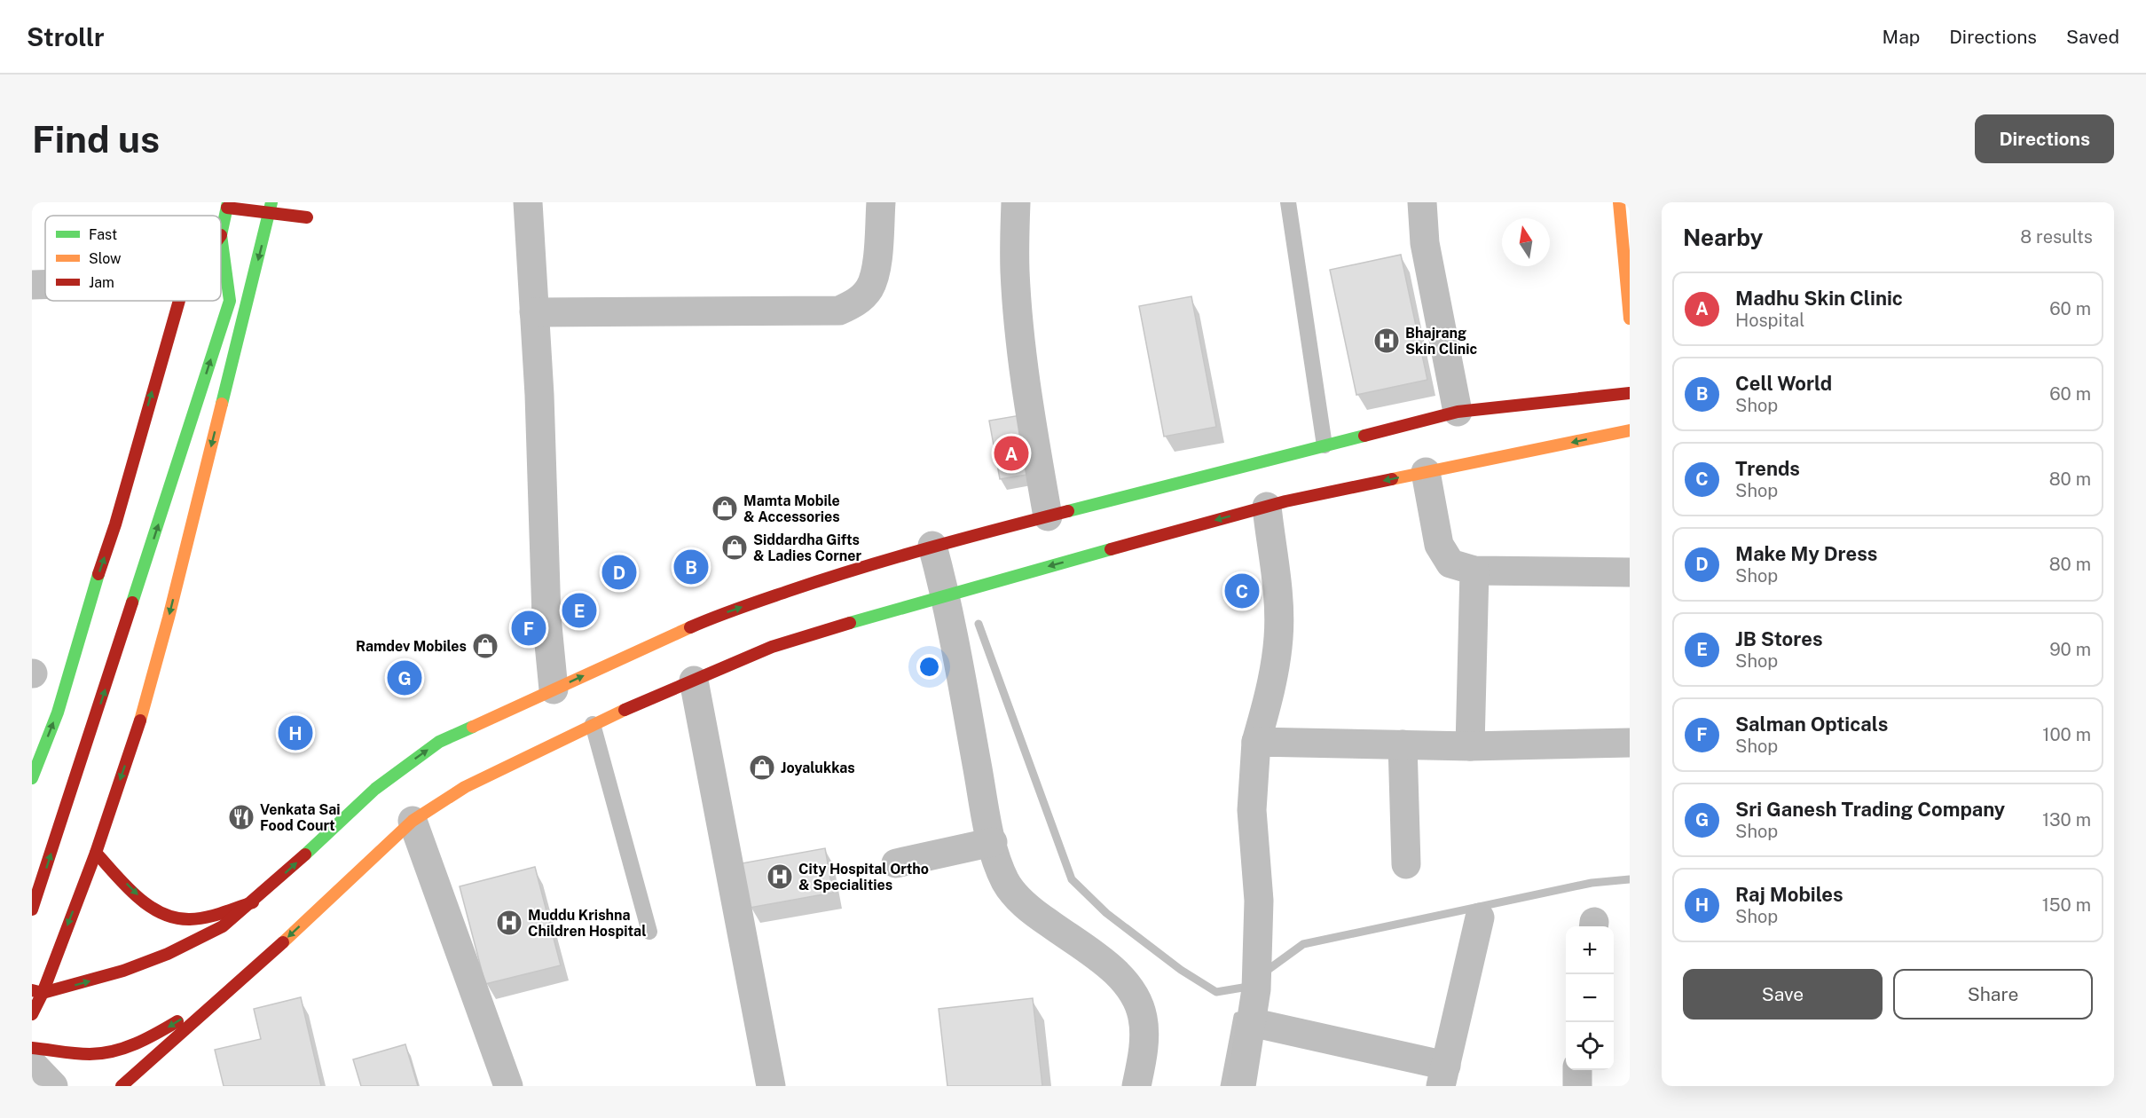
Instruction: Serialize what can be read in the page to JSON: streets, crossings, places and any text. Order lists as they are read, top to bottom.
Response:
{
  "places": {
    "hospital": ["Bhajrang Skin Clinic", "City Hospital Ortho & Specialities", "Muddu Krishna Children Hospital"],
    "shop": [
      "Mamta Mobile & Accessories",
      "Siddardha Gifts & Ladies Corner",
      "Ramdev Mobiles",
      "Joyalukkas"
    ],
    "restaurant": ["Venkata Sai Food Court"]
  },
  "legend": ["Fast", "Slow", "Jam"],
  "north": "top",
  "page": {
    "header": "Strollr",
    "nav": ["Map", "Directions", "Saved"],
    "buttons": [
      "Directions",
      ["Save", "Share"]
    ],
    "title": "Find us",
    "heading": ["Nearby", "8 results"],
    "list": [
      {
        "mark": "A",
        "name": "Madhu Skin Clinic",
        "note": "Hospital",
        "value": "60 m"
      },
      {
        "mark": "B",
        "name": "Cell World",
        "note": "Shop",
        "value": "60 m"
      },
      {
        "mark": "C",
        "name": "Trends",
        "note": "Shop",
        "value": "80 m"
      },
      {
        "mark": "D",
        "name": "Make My Dress",
        "note": "Shop",
        "value": "80 m"
      },
      {
        "mark": "E",
        "name": "JB Stores",
        "note": "Shop",
        "value": "90 m"
      },
      {
        "mark": "F",
        "name": "Salman Opticals",
        "note": "Shop",
        "value": "100 m"
      },
      {
        "mark": "G",
        "name": "Sri Ganesh Trading Company",
        "note": "Shop",
        "value": "130 m"
      },
      {
        "mark": "H",
        "name": "Raj Mobiles",
        "note": "Shop",
        "value": "150 m"
      }
    ],
    "pins": [
      "A",
      "B",
      "D",
      "C",
      "E",
      "F",
      "G",
      "H"
    ],
    "map_buttons": ["+", "−"]
  }
}
